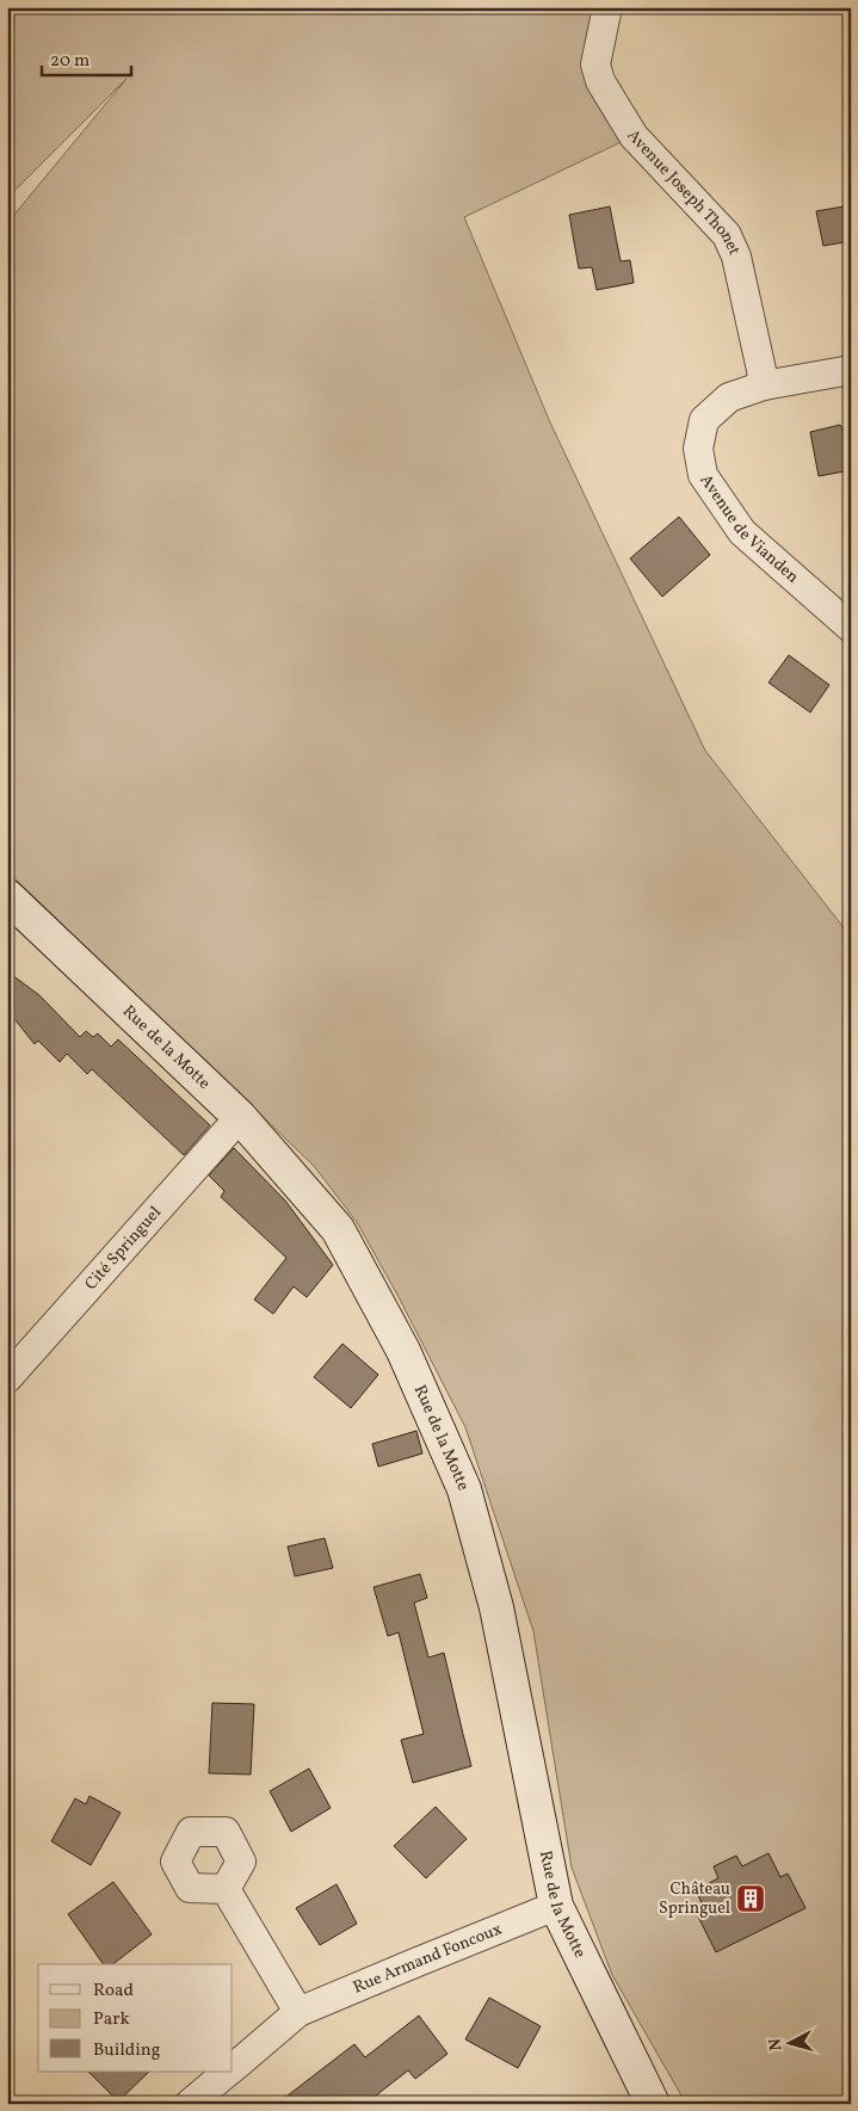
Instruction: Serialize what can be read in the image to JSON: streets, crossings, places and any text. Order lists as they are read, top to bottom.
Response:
{
  "streets": {
    "street": [
      "Avenue Joseph Thonet",
      "Avenue de Vianden",
      "Rue de la Motte",
      "Cité Springuel",
      "Rue Armand Foncoux"
    ]
  },
  "crossings": [
    ["Avenue Joseph Thonet", "Avenue de Vianden"],
    ["Rue de la Motte", "Cité Springuel"],
    ["Rue de la Motte", "Rue Armand Foncoux"]
  ],
  "places": {
    "building": ["Château Springuel"]
  },
  "legend": ["Road", "Park", "Building"],
  "scale_bar": "20 m",
  "north": "left"
}
